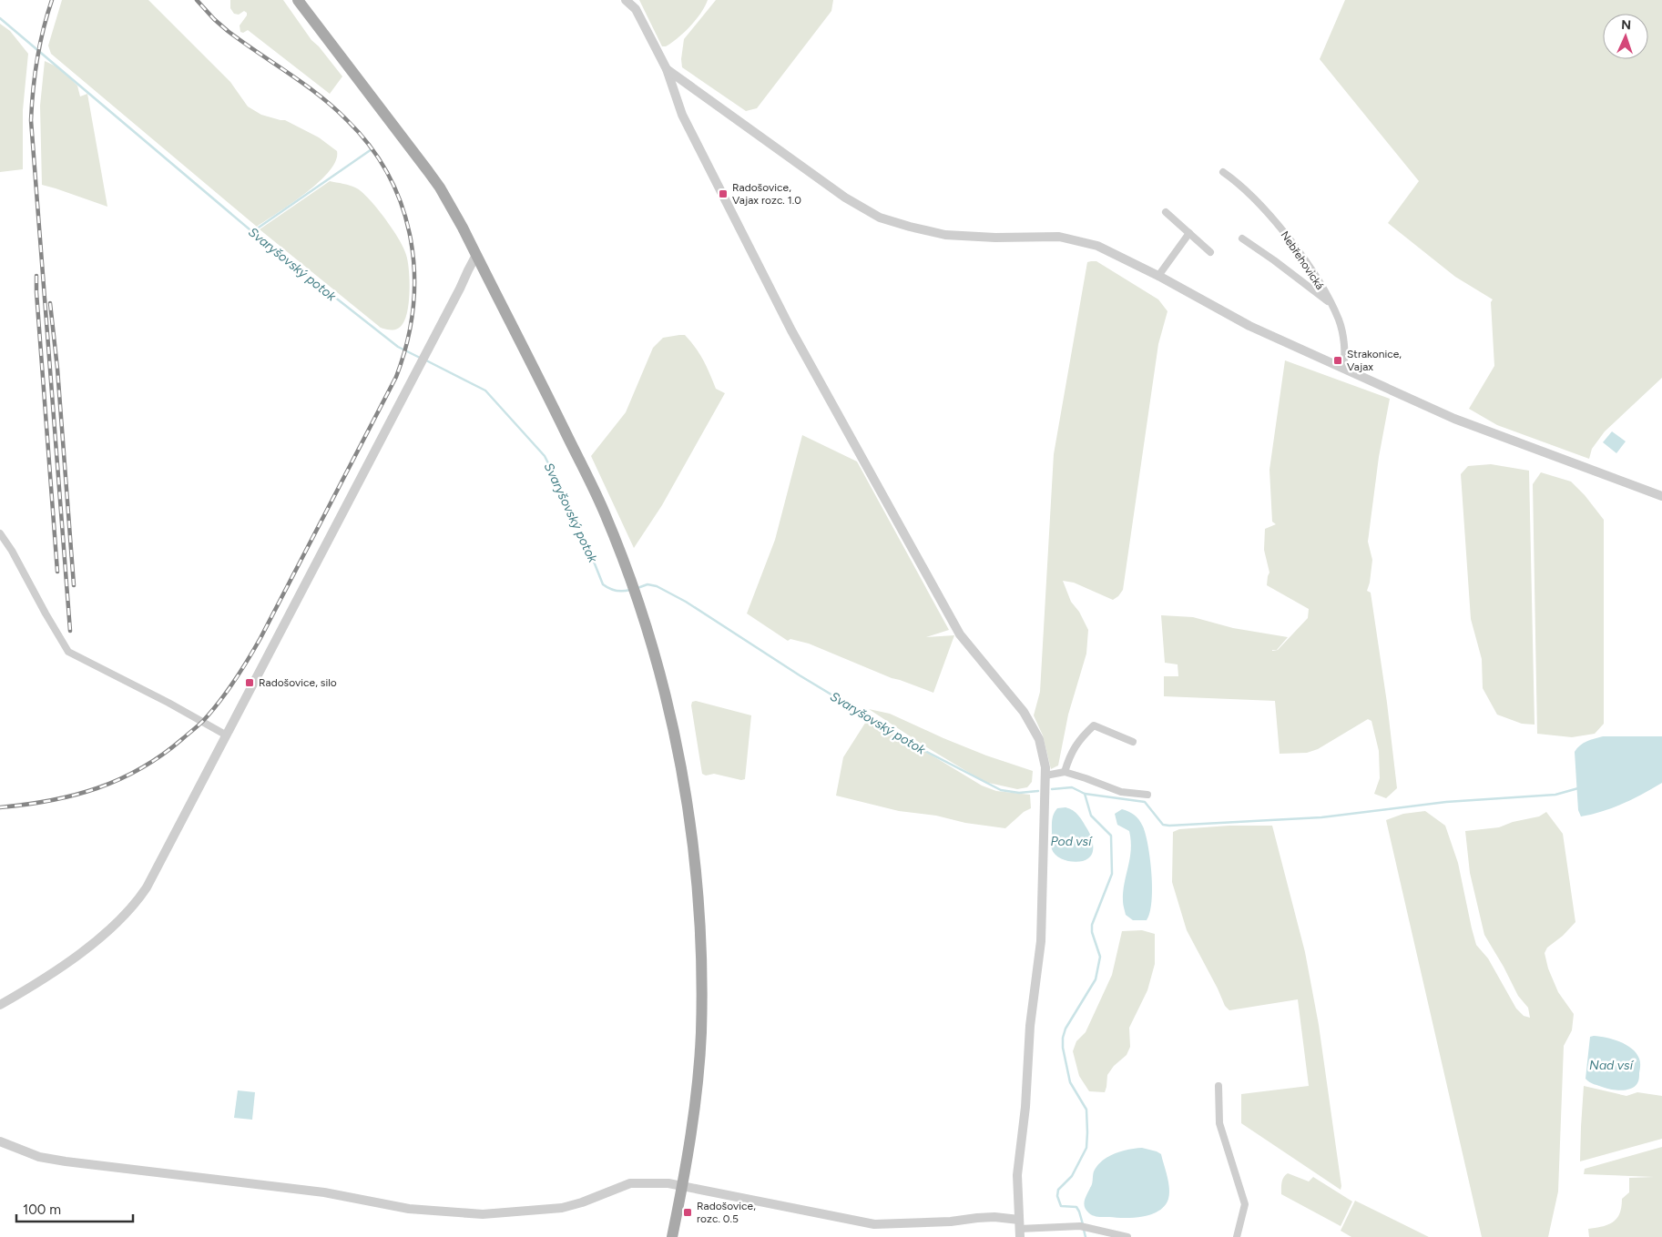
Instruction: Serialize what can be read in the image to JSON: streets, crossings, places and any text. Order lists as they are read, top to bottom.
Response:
{
  "streets": {
    "street": ["Nebřehovická"]
  },
  "water": ["Svaryšovský potok", "Pod vsí", "Nad vsí"],
  "places": {
    "transit": [
      "Radošovice, Vajax rozc. 1.0",
      "Strakonice, Vajax",
      "Radošovice, silo",
      "Radošovice, rozc. 0.5"
    ]
  },
  "scale_bar": "100 m",
  "north": "top"
}
